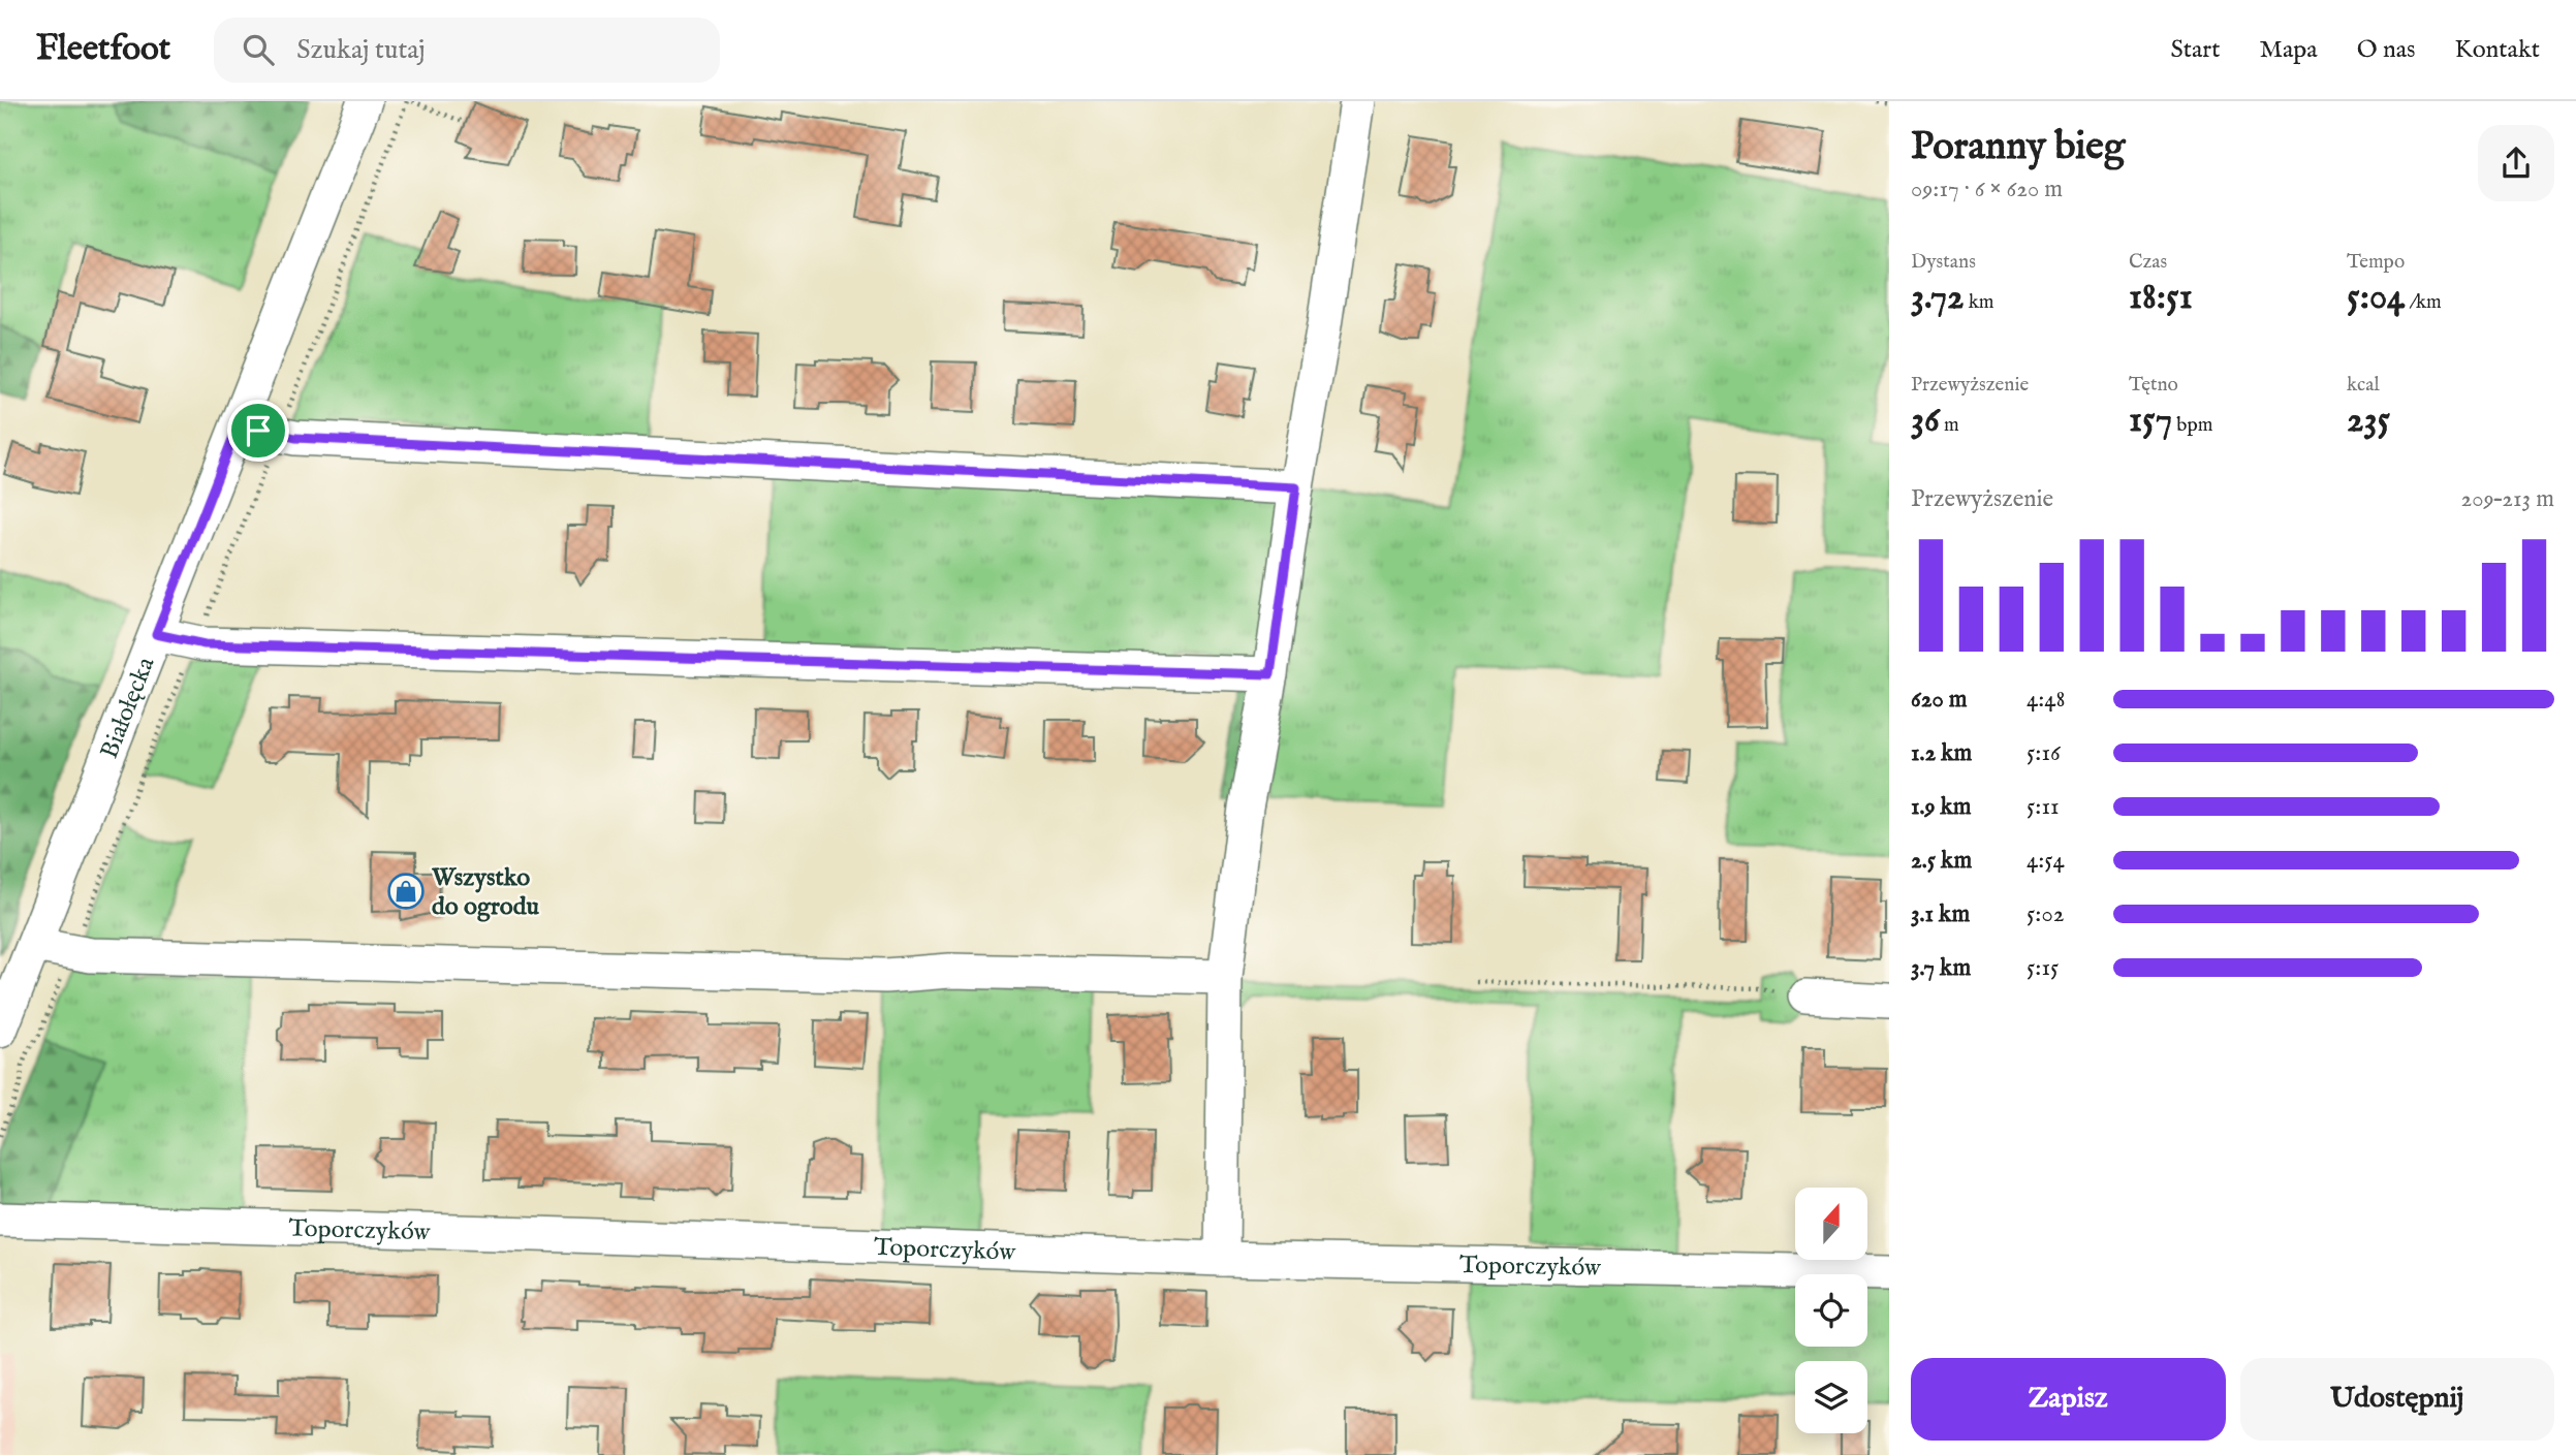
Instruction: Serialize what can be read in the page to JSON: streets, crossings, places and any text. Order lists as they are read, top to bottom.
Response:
{
  "streets": {
    "street": ["Białołęcka", "Toporczyków"]
  },
  "places": {
    "shop": ["Wszystko do ogrodu"]
  },
  "north": "top",
  "page": {
    "header": "Fleetfoot",
    "search": "Szukaj tutaj",
    "nav": [
      "Start",
      "Mapa",
      "O nas",
      "Kontakt"
    ],
    "heading": ["Poranny bieg", "09:17 · 6 × 620 m"],
    "stats": [
      ["Dystans", "3.72 km"],
      ["Czas", "18:51"],
      ["Tempo", "5:04 /km"],
      ["Przewyższenie", "36 m"],
      ["Tętno", "157 bpm"],
      ["kcal", "235"]
    ],
    "chart": ["Przewyższenie", "209–213 m"],
    "list": [
      {
        "name": "620 m",
        "note": "4:48"
      },
      {
        "name": "1.2 km",
        "note": "5:16"
      },
      {
        "name": "1.9 km",
        "note": "5:11"
      },
      {
        "name": "2.5 km",
        "note": "4:54"
      },
      {
        "name": "3.1 km",
        "note": "5:02"
      },
      {
        "name": "3.7 km",
        "note": "5:15"
      }
    ],
    "buttons": ["Zapisz", "Udostępnij"]
  }
}
